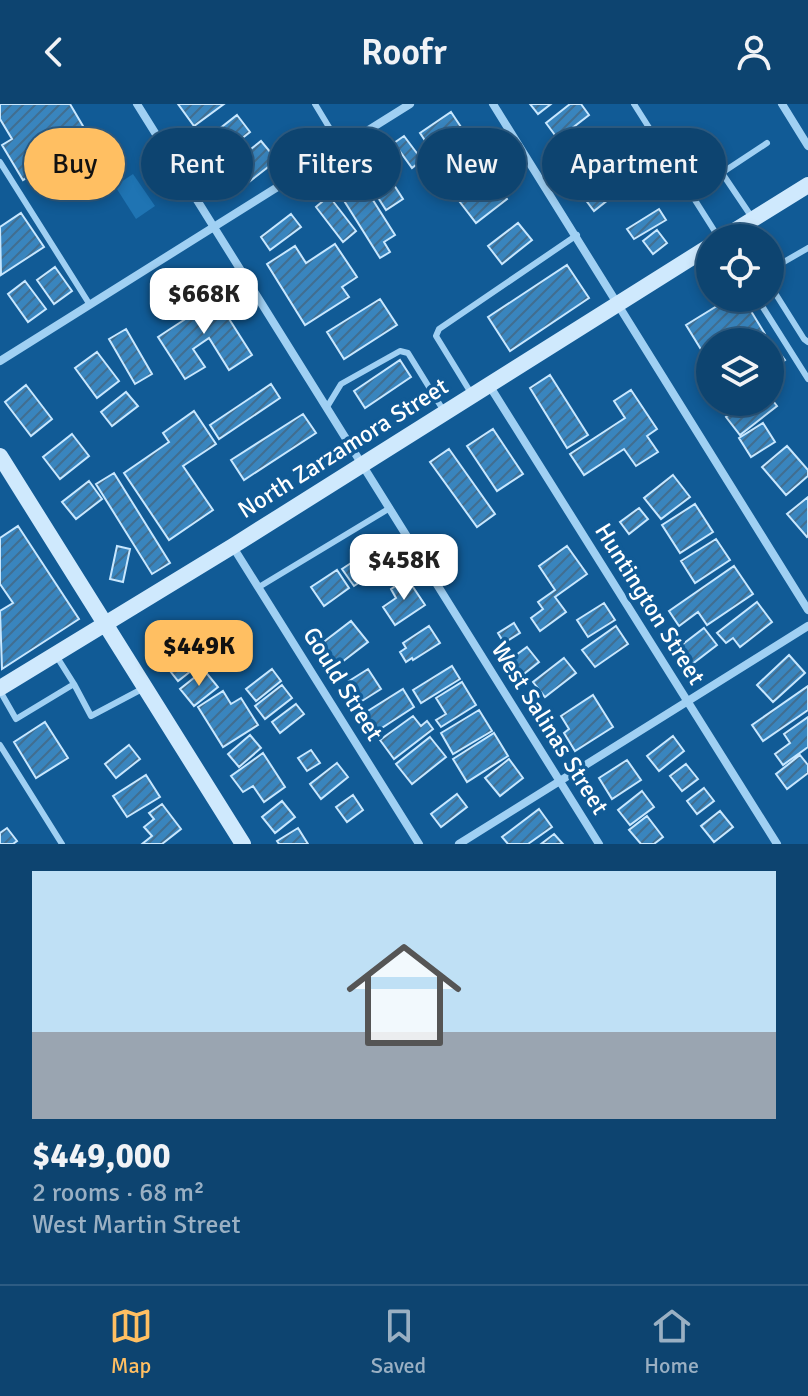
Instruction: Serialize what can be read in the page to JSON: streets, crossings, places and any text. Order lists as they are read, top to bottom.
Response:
{
  "streets": {
    "main road": ["North Zarzamora Street"],
    "street": ["Huntington Street", "Gould Street", "West Salinas Street"]
  },
  "crossings": [
    ["North Zarzamora Street", "Huntington Street"],
    ["North Zarzamora Street", "Gould Street"],
    ["North Zarzamora Street", "West Salinas Street"]
  ],
  "page": {
    "header": "Roofr",
    "chip": [
      "Buy",
      "Rent",
      "Filters",
      "New",
      "Apartment"
    ],
    "price": ["$668K", "$458K", "$449K"],
    "list": [
      {
        "name": "$449,000",
        "note": "2 rooms · 68 m² · West Martin Street"
      }
    ],
    "tabs": ["Map", "Saved", "Home"]
  }
}
